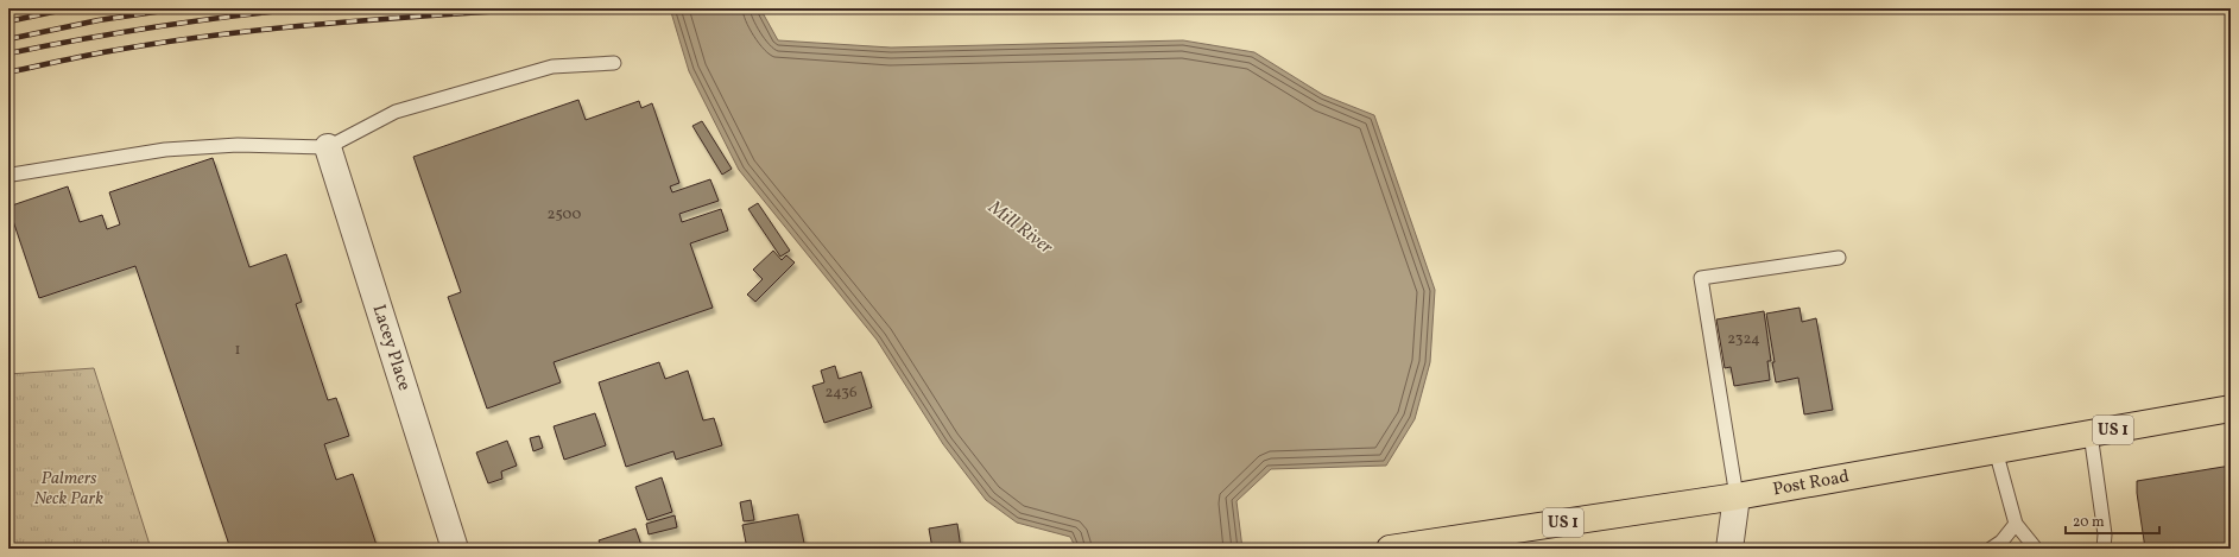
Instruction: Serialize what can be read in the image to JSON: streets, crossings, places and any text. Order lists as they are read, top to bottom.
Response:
{
  "streets": {
    "main road": ["US 1", "Post Road"],
    "street": ["Lacey Place"]
  },
  "water": ["Mill River"],
  "parks": ["Palmers Neck Park"],
  "house_numbers": [
    "2500",
    "2324",
    "1",
    "2436"
  ],
  "scale_bar": "20 m"
}
